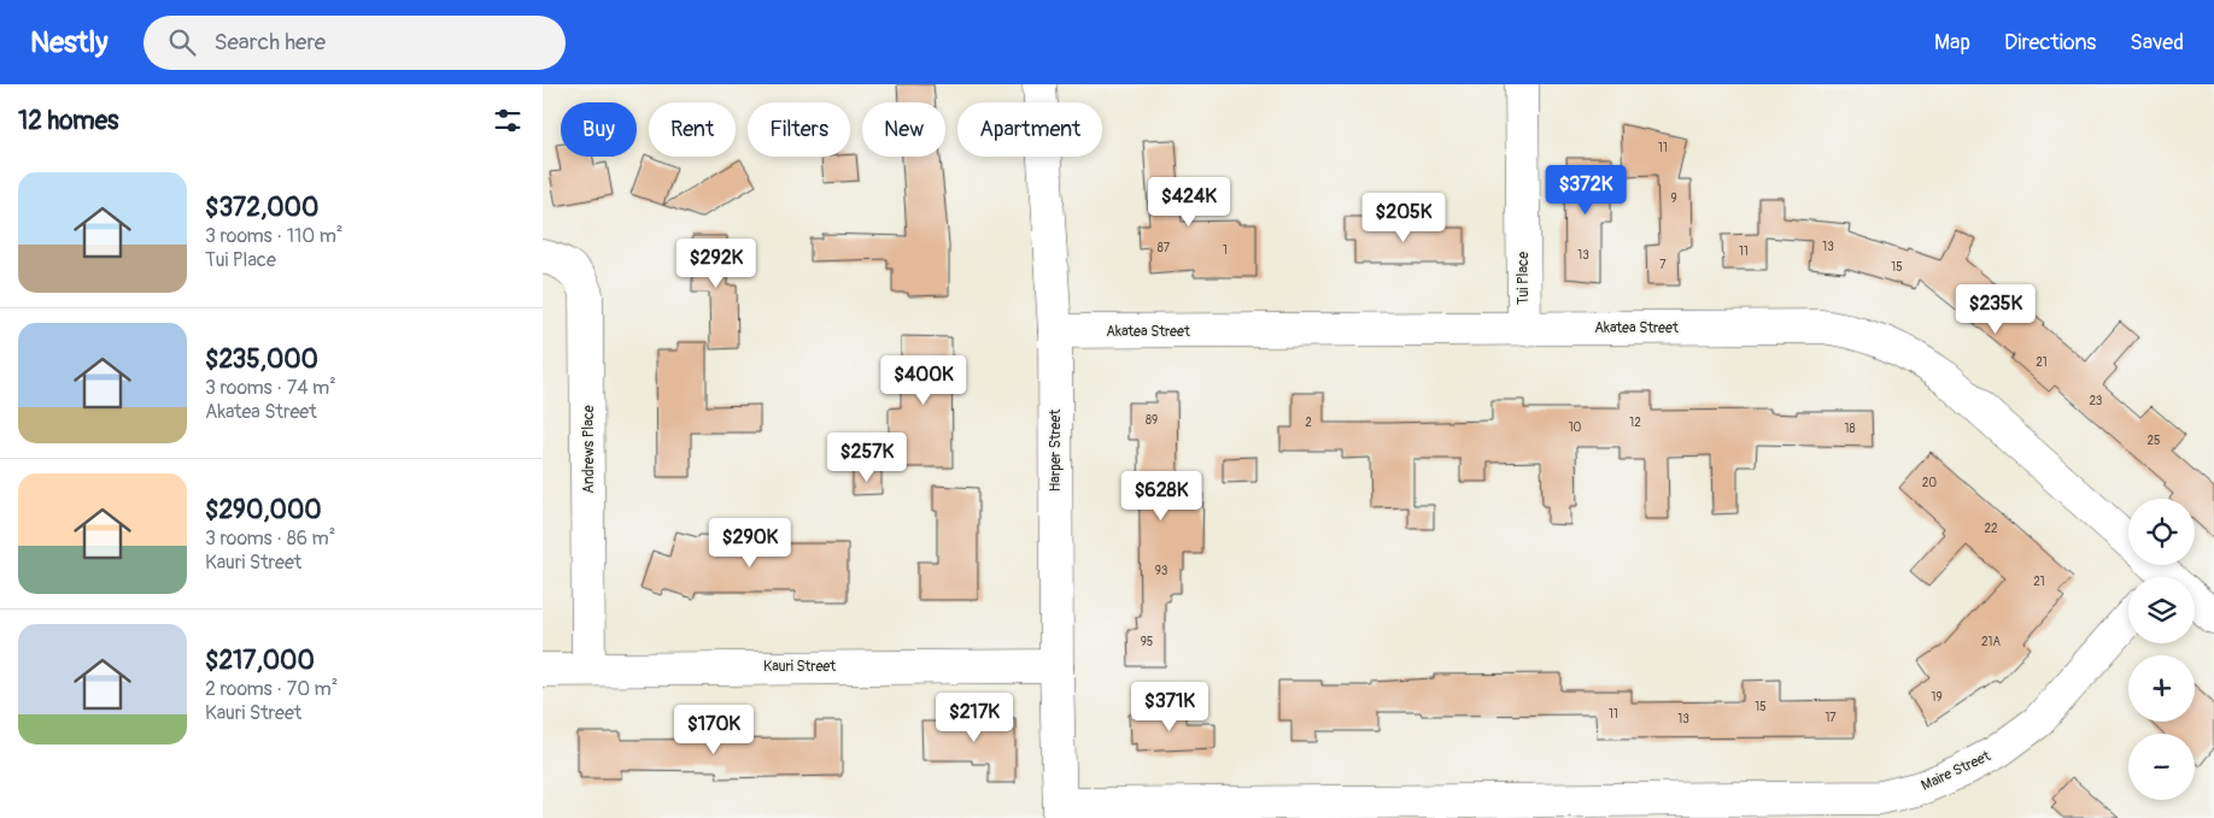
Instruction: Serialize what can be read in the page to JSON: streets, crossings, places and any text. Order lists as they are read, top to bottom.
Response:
{
  "streets": {
    "street": [
      "Tui Place",
      "Akatea Street",
      "Andrews Place",
      "Harper Street",
      "Kauri Street",
      "Maire Street"
    ]
  },
  "crossings": [
    ["Tui Place", "Akatea Street"],
    ["Akatea Street", "Harper Street"],
    ["Andrews Place", "Kauri Street"],
    ["Harper Street", "Kauri Street"],
    ["Harper Street", "Maire Street"]
  ],
  "house_numbers": [
    "11",
    "9",
    "13",
    "87",
    "1",
    "11",
    "13",
    "7",
    "15",
    "21",
    "23",
    "89",
    "2",
    "12",
    "10",
    "18",
    "25",
    "20",
    "22",
    "93",
    "21",
    "95",
    "21A",
    "19",
    "15",
    "11",
    "17",
    "13"
  ],
  "page": {
    "header": "Nestly",
    "search": "Search here",
    "nav": ["Map", "Directions", "Saved"],
    "heading": "12 homes",
    "chip": [
      "Buy",
      "Rent",
      "Filters",
      "New",
      "Apartment"
    ],
    "list": [
      {
        "name": "$372,000",
        "note": "3 rooms · 110 m² · Tui Place"
      },
      {
        "name": "$235,000",
        "note": "3 rooms · 74 m² · Akatea Street"
      },
      {
        "name": "$290,000",
        "note": "3 rooms · 86 m² · Kauri Street"
      },
      {
        "name": "$217,000",
        "note": "2 rooms · 70 m² · Kauri Street"
      }
    ],
    "price": [
      "$372K",
      "$424K",
      "$205K",
      "$292K",
      "$235K",
      "$400K",
      "$257K",
      "$628K",
      "$290K",
      "$371K",
      "$217K",
      "$170K"
    ],
    "map_buttons": ["+", "−"]
  }
}
